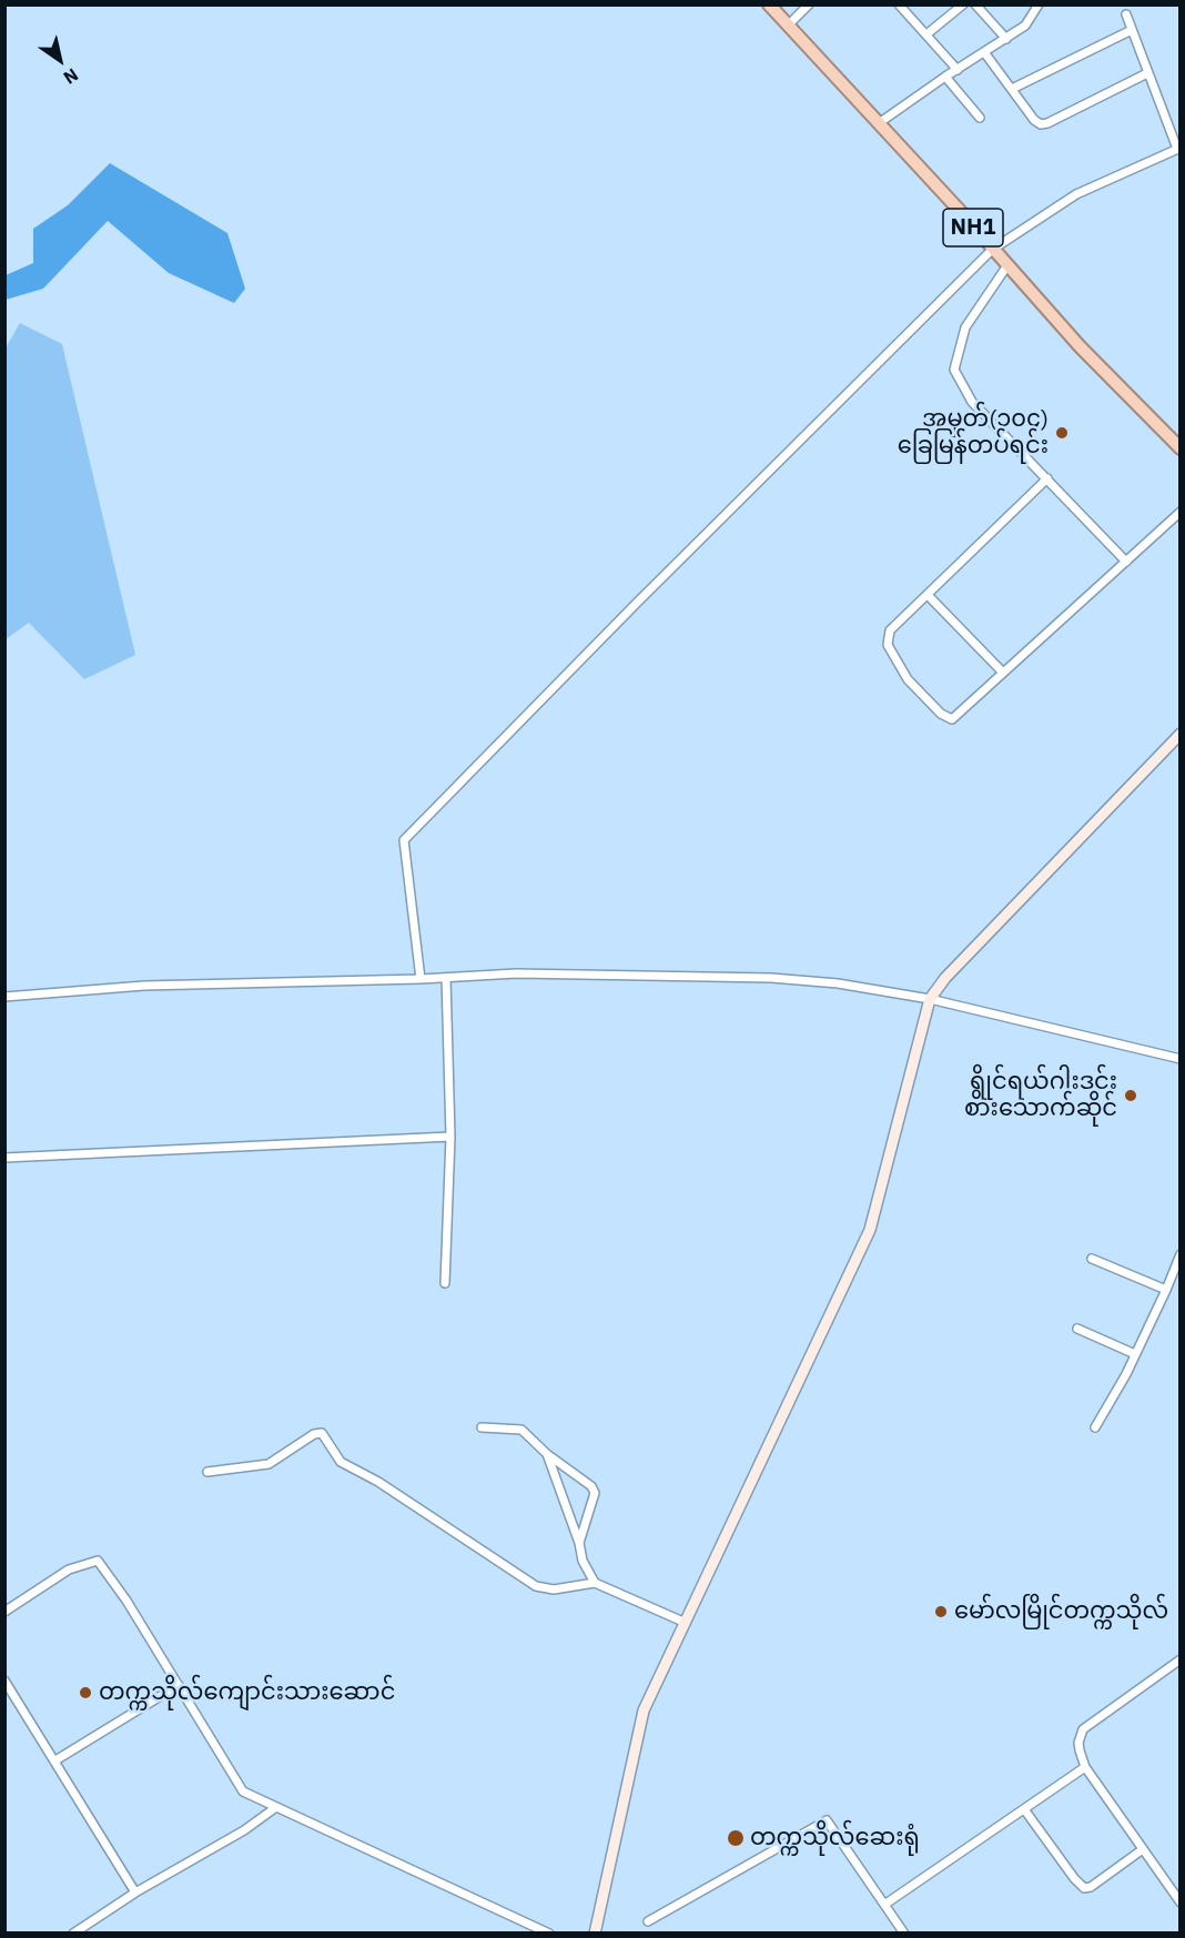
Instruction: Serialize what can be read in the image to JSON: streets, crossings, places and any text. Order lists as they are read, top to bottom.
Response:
{
  "streets": {
    "highway": ["NH1"]
  },
  "places": [
    "အမှတ်(၁၀၄) ခြေမြန်တပ်ရင်း",
    "ရွိုင်ရယ်ဂါးဒင်း စားသောက်ဆိုင်",
    "မော်လမြိုင်တက္ကသိုလ်",
    "တက္ကသိုလ်ကျောင်းသားဆောင်",
    "တက္ကသိုလ်ဆေးရုံ"
  ],
  "north": "bottom right"
}
